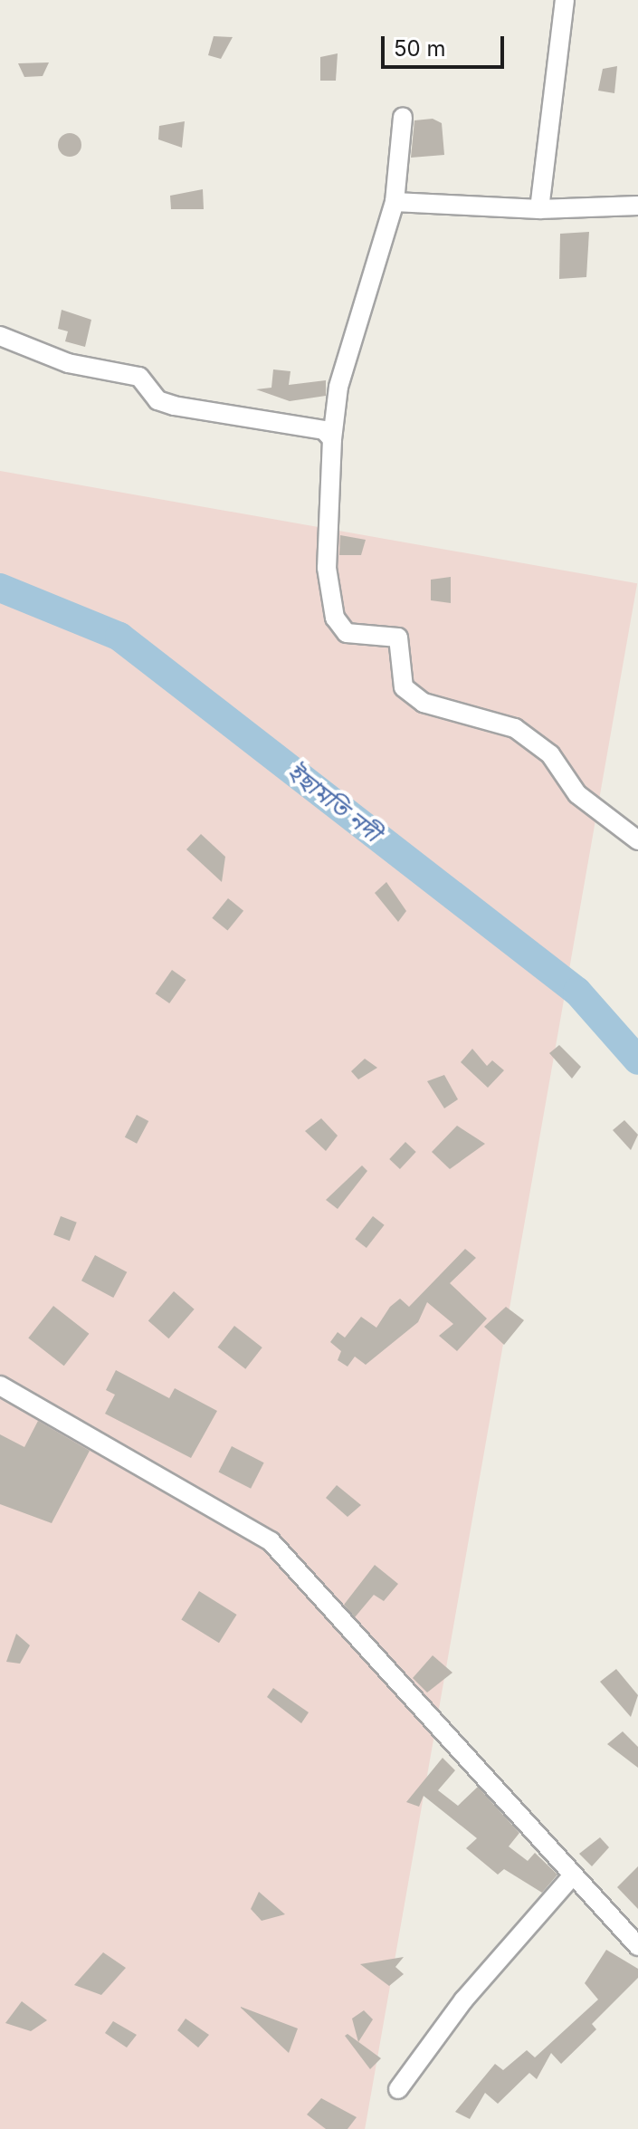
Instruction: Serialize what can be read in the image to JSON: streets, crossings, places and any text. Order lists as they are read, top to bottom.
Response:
{
  "water": ["ইছামতি নদী"],
  "scale_bar": "50 m"
}
